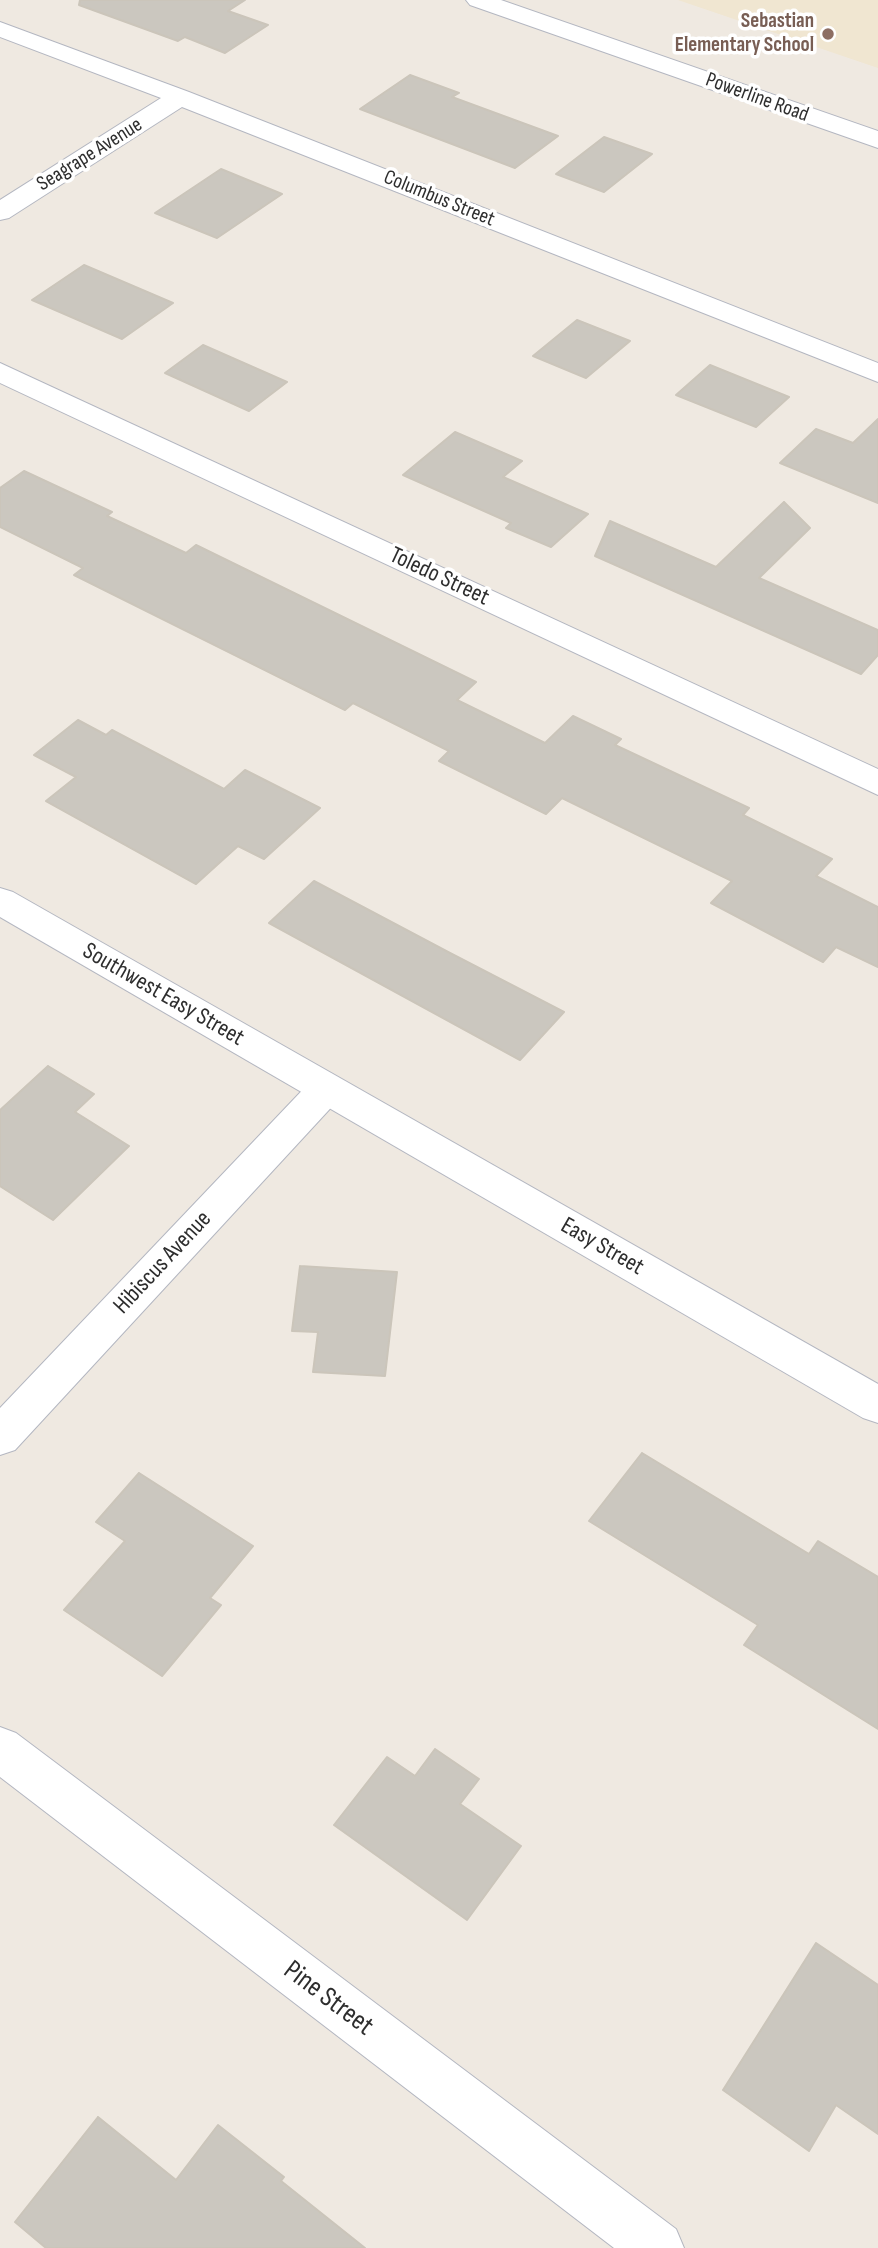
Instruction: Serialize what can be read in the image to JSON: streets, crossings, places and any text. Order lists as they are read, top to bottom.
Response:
{
  "streets": {
    "street": [
      "Powerline Road",
      "Seagrape Avenue",
      "Columbus Street",
      "Toledo Street",
      "Southwest Easy Street",
      "Easy Street",
      "Hibiscus Avenue",
      "Pine Street"
    ]
  },
  "crossings": [
    ["Seagrape Avenue", "Columbus Street"],
    ["Southwest Easy Street", "Easy Street"],
    ["Southwest Easy Street", "Hibiscus Avenue"],
    ["Easy Street", "Hibiscus Avenue"]
  ],
  "places": ["Sebastian Elementary School"]
}
